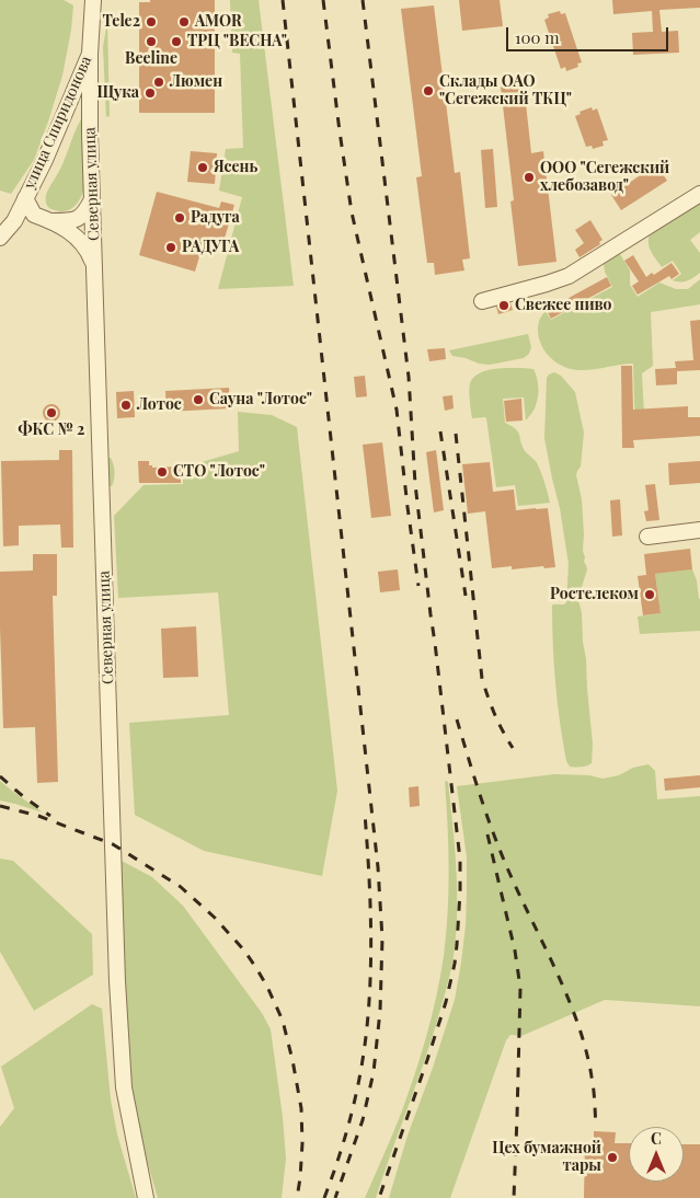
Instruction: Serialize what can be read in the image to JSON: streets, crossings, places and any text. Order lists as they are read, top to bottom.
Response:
{
  "streets": {
    "street": ["улица Спиридонова", "Северная улица"]
  },
  "crossings": [
    ["улица Спиридонова", "Северная улица"]
  ],
  "places": [
    "Tele2",
    "AMOR",
    "Beeline",
    "ТРЦ \"ВЕСНА\"",
    "Люмен",
    "Склады ОАО \"Сегежский ТКЦ\"",
    "Щука",
    "Ясень",
    "ООО \"Сегежский хлебозавод\"",
    "Радуга",
    "РАДУГА",
    "Свежее пиво",
    "Сауна \"Лотос\"",
    "Лотос",
    "ФКС № 2",
    "СТО \"Лотос\"",
    "Ростелеком",
    "Цех бумажной тары"
  ],
  "scale_bar": "100 m",
  "north": "top"
}
